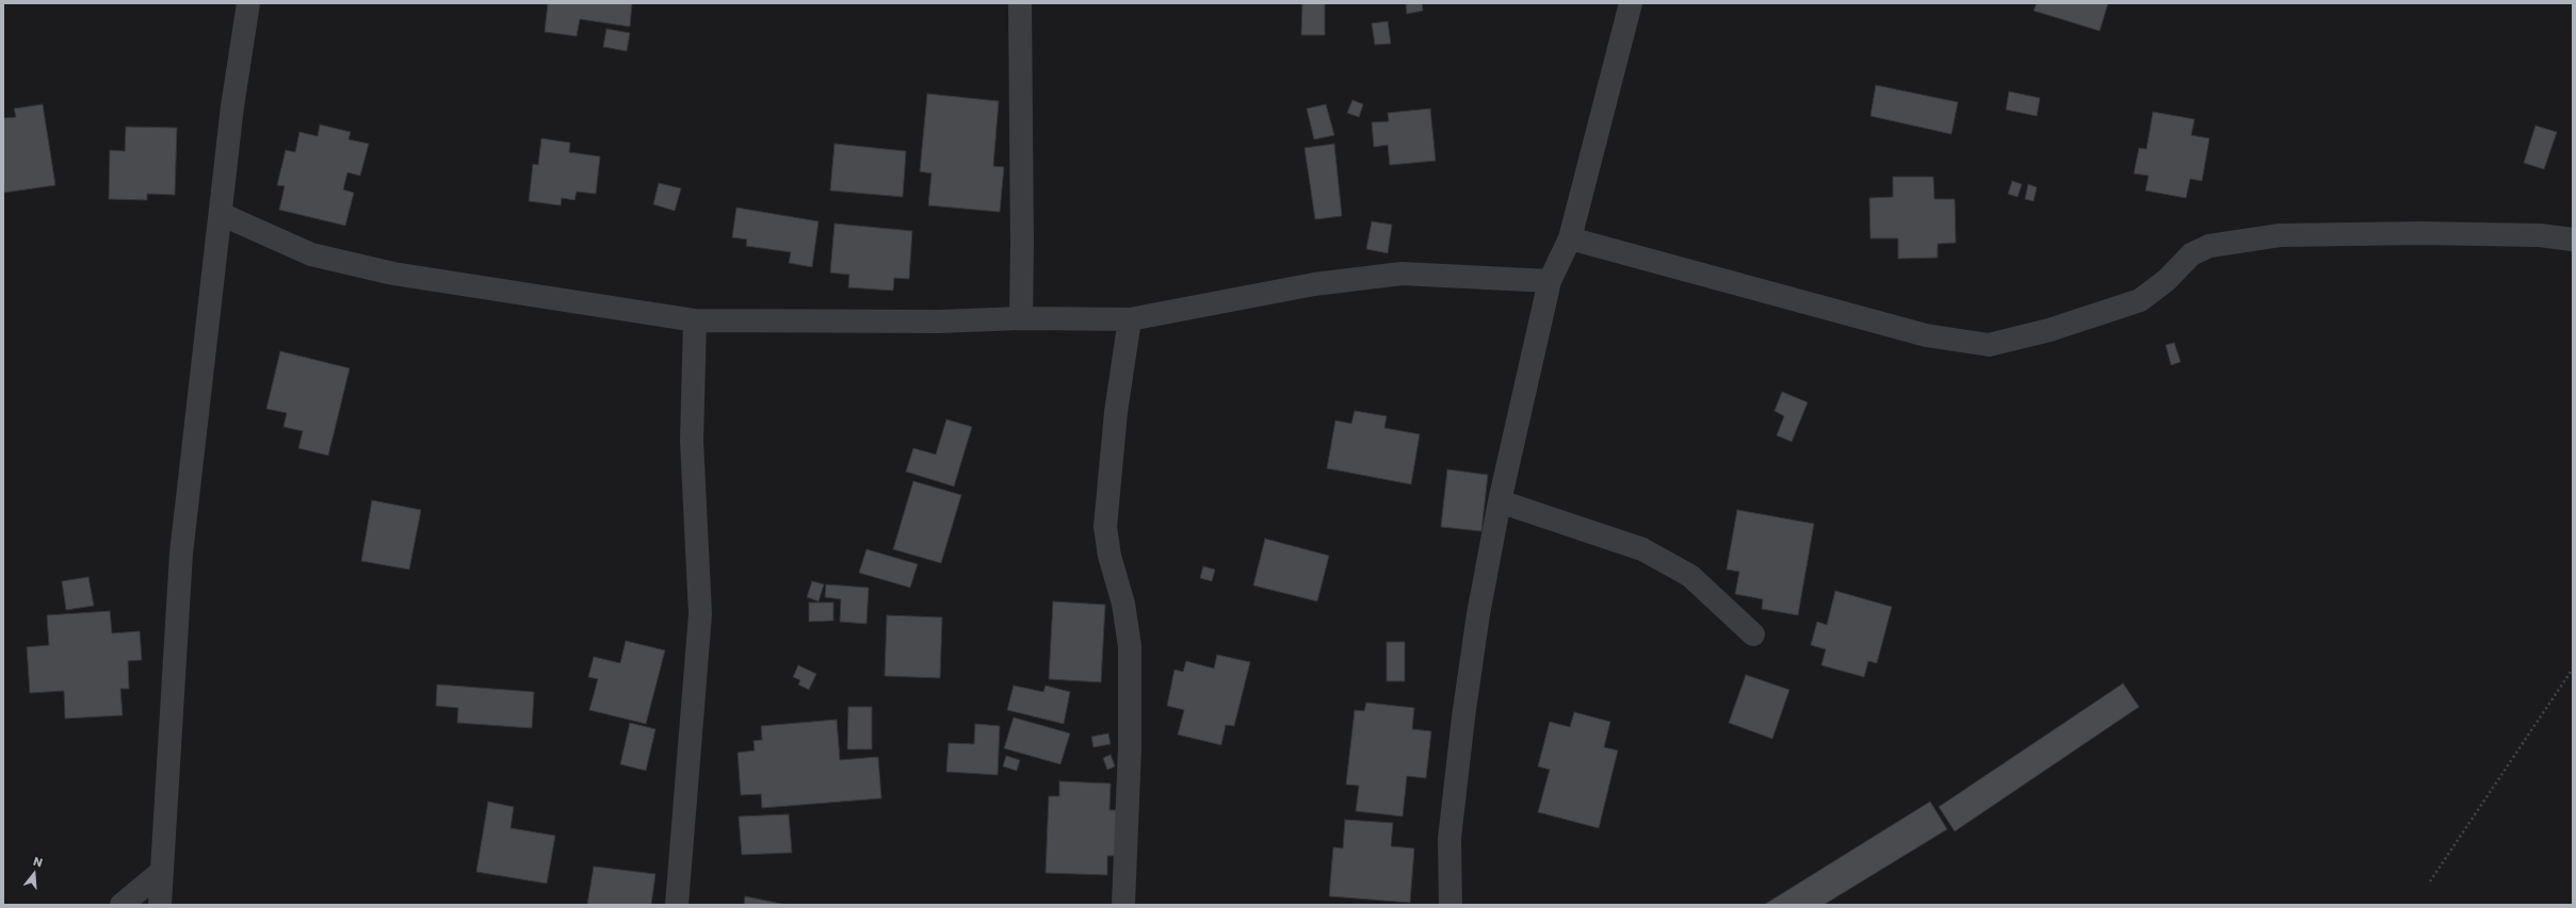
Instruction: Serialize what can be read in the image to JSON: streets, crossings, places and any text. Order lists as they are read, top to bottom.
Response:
{
  "north": "top"
}
